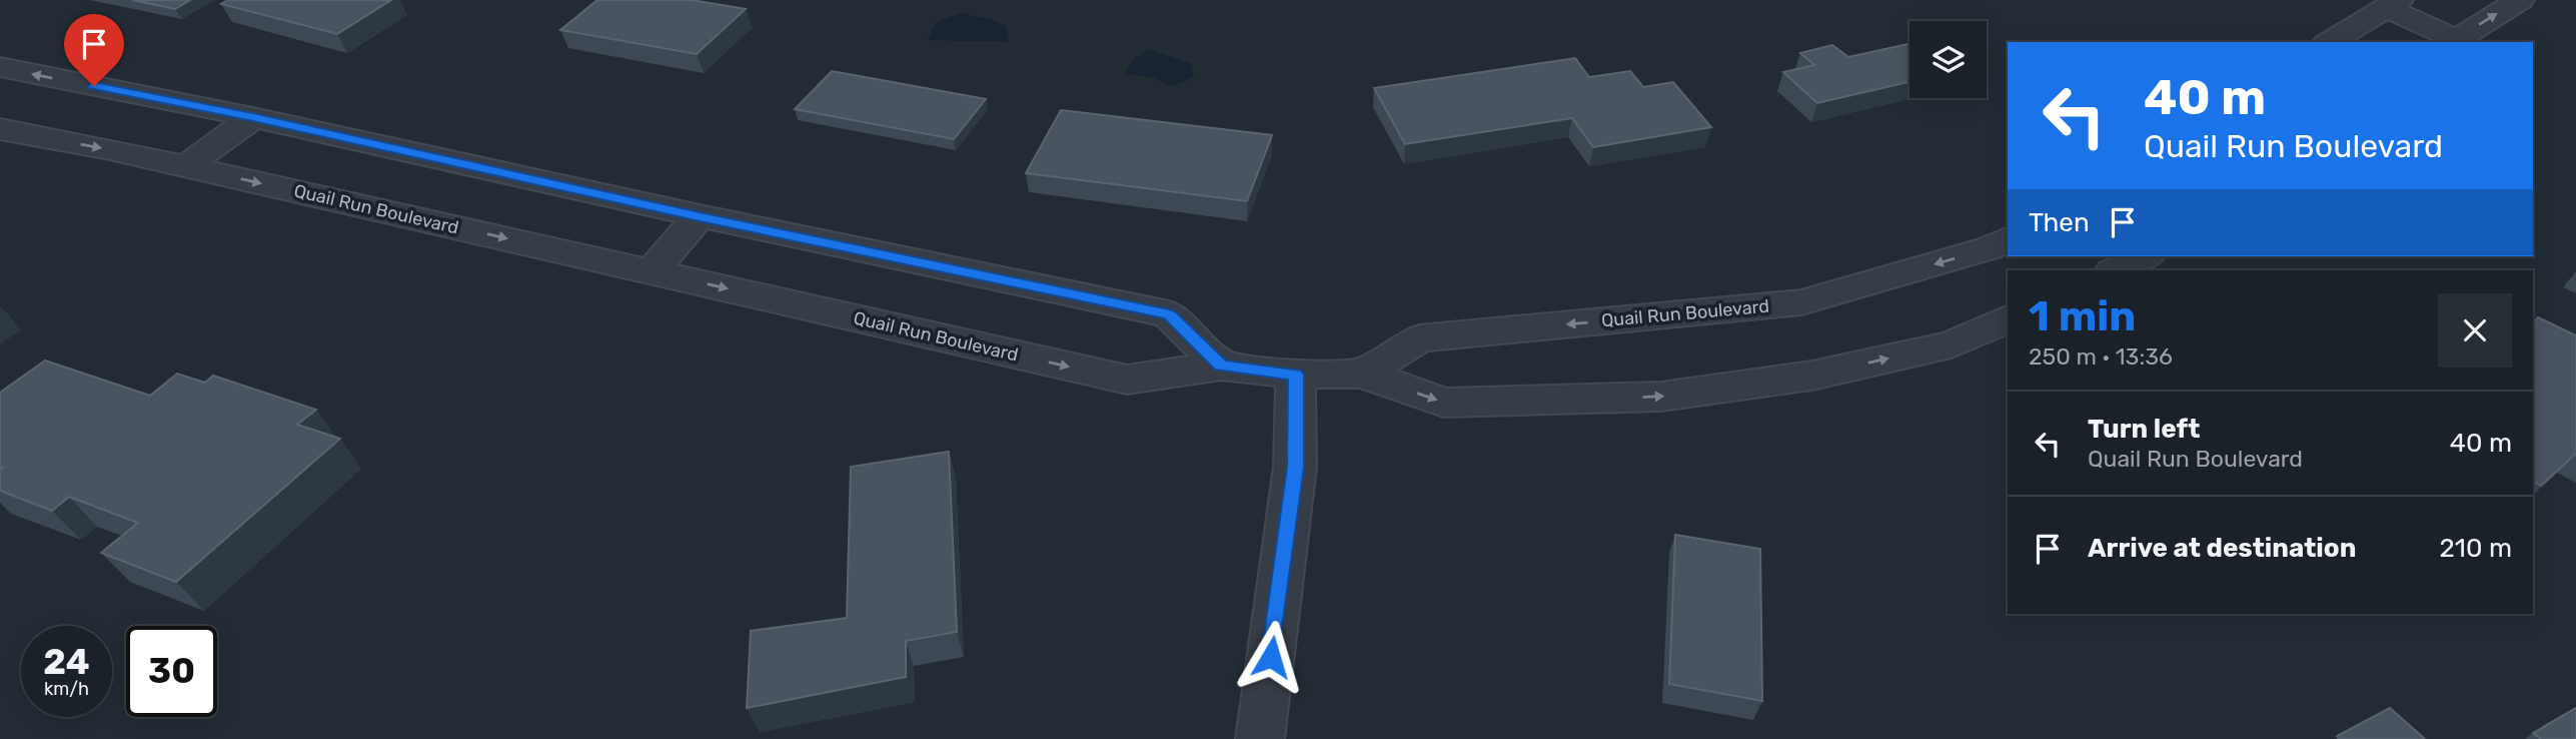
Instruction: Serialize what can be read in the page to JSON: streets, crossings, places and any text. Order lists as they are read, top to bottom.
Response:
{
  "streets": {
    "street": ["Quail Run Boulevard"]
  },
  "page": {
    "turn": ["40 m", "Quail Run Boulevard"],
    "then": "Then",
    "heading": ["1 min", "250 m · 13:36"],
    "list": [
      {
        "name": "Turn left",
        "note": "Quail Run Boulevard",
        "value": "40 m"
      },
      {
        "name": "Arrive at destination",
        "value": "210 m"
      }
    ],
    "speed": "24 km/h",
    "limit": "30"
  }
}
